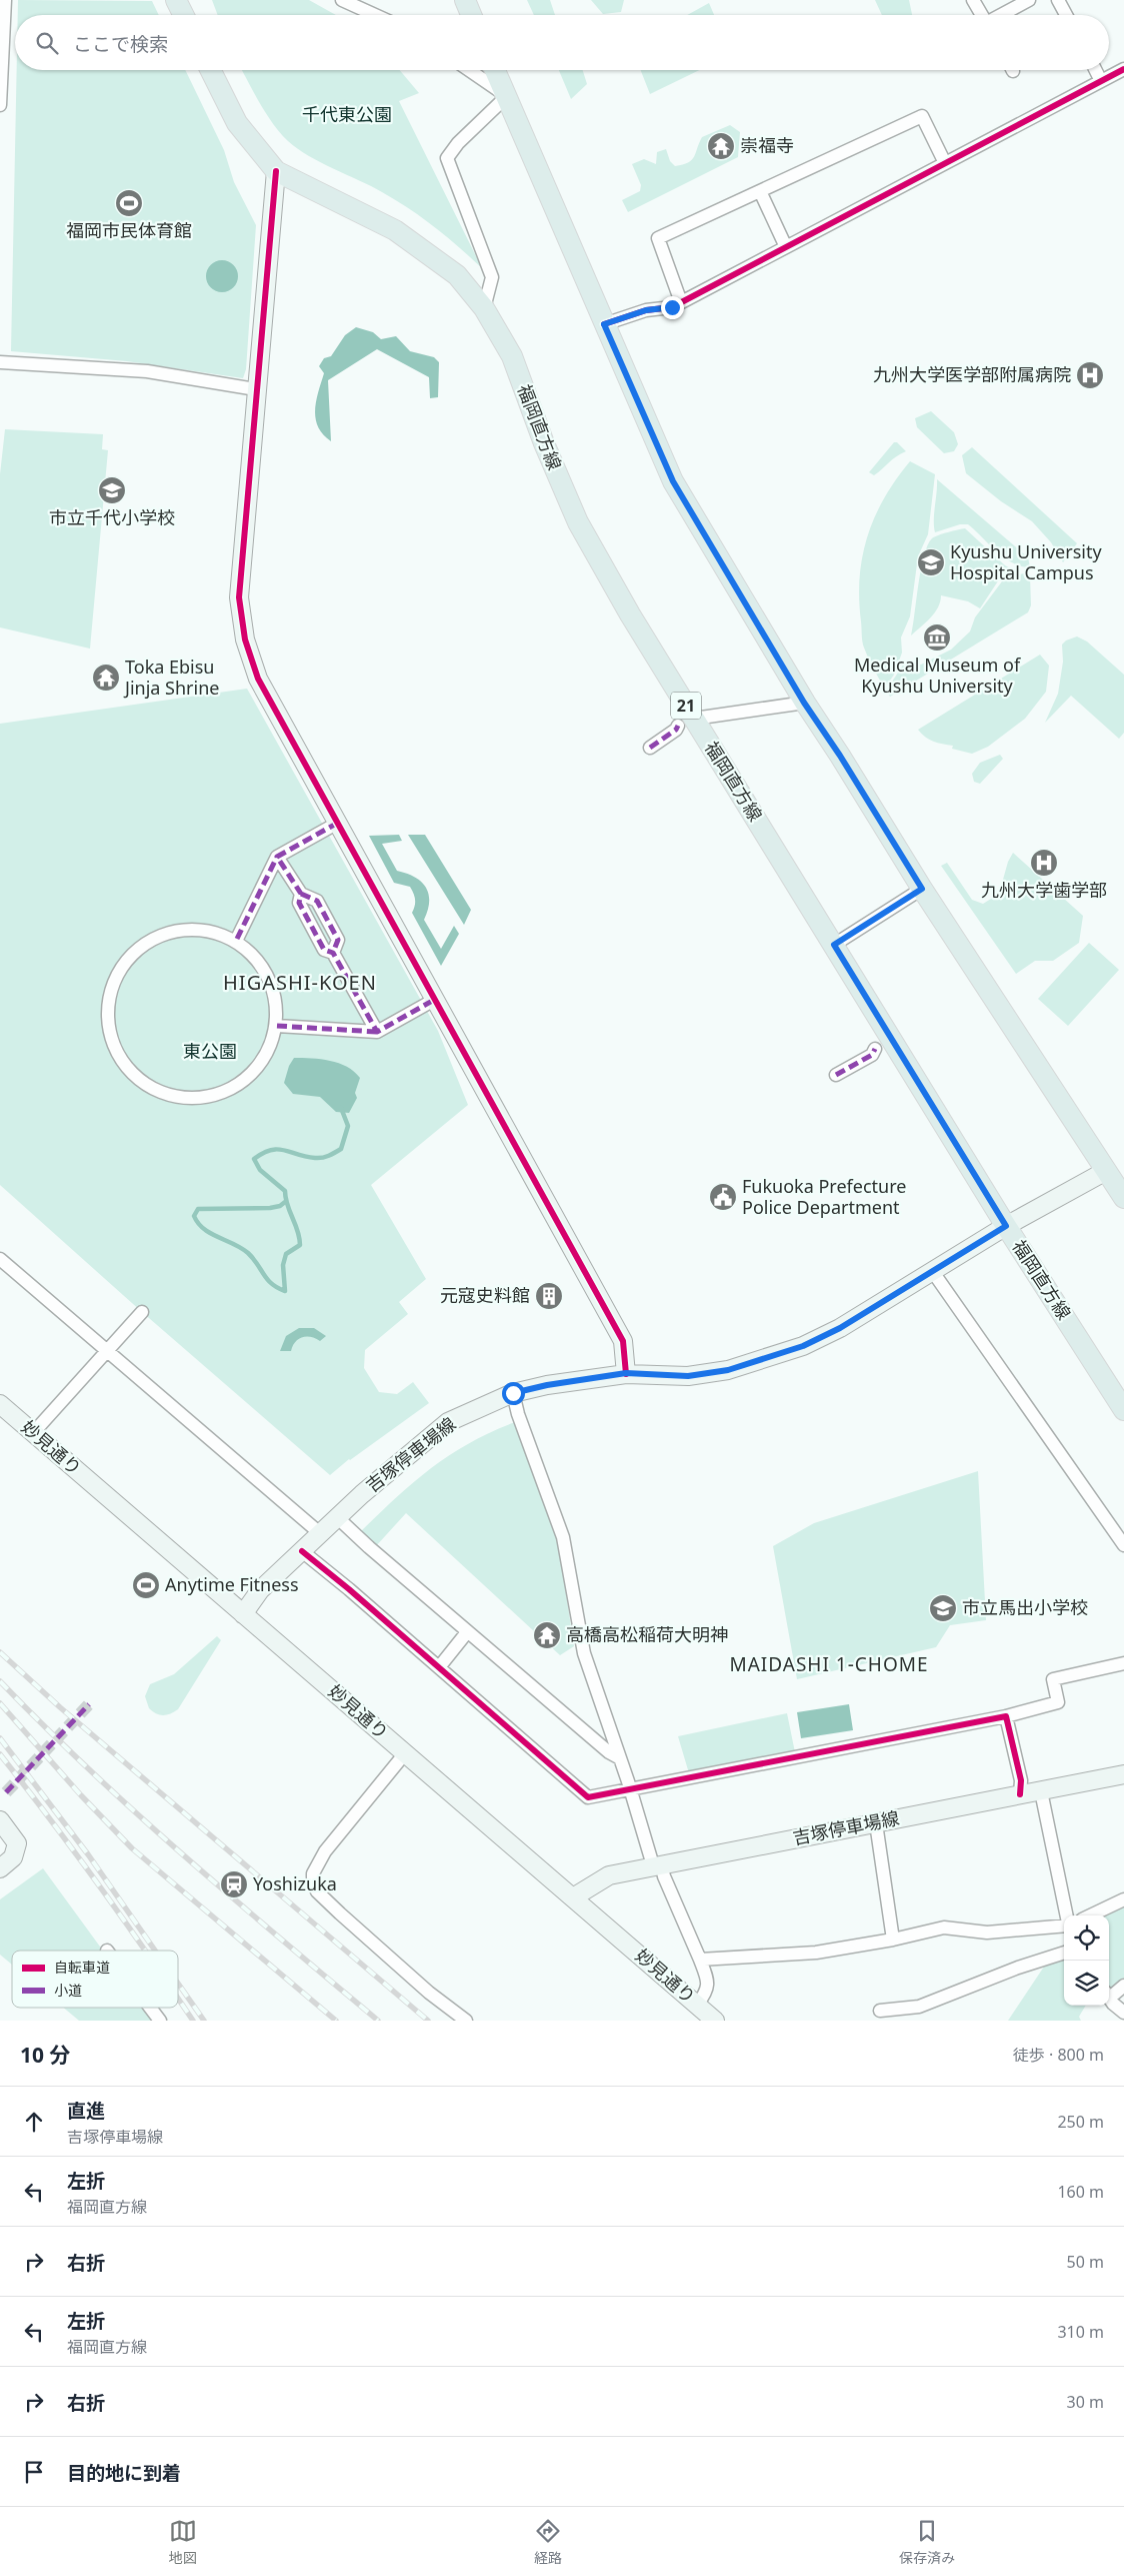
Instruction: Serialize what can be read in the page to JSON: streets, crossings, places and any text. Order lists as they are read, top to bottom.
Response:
{
  "streets": {
    "main road": [
      "福岡直方線",
      "21",
      "妙見通り",
      "吉塚停車場線"
    ]
  },
  "crossings": [
    ["福岡直方線", "吉塚停車場線"],
    ["妙見通り", "吉塚停車場線"]
  ],
  "districts": ["HIGASHI-KOEN", "MAIDASHI 1-CHOME"],
  "parks": ["千代東公園", "東公園"],
  "places": {
    "temple": ["崇福寺", "Toka Ebisu Jinja Shrine", "高橋高松稲荷大明神"],
    "sports": ["福岡市民体育館", "Anytime Fitness"],
    "hospital": ["九州大学医学部附属病院", "九州大学歯学部"],
    "school or university": ["市立千代小学校", "Kyushu University Hospital Campus", "市立馬出小学校"],
    "museum": ["Medical Museum of Kyushu University"],
    "public building": ["Fukuoka Prefecture Police Department"],
    "building": ["元寇史料館"],
    "station": ["Yoshizuka"]
  },
  "legend": ["自転車道", "小道"],
  "page": {
    "search": "ここで検索",
    "heading": ["10 分", "徒歩 · 800 m"],
    "list": [
      ["直進", "吉塚停車場線", "250 m"],
      ["左折", "福岡直方線", "160 m"],
      ["右折", "50 m"],
      ["左折", "福岡直方線", "310 m"],
      ["右折", "30 m"],
      "目的地に到着"
    ],
    "nav": ["地図", "経路", "保存済み"]
  }
}
